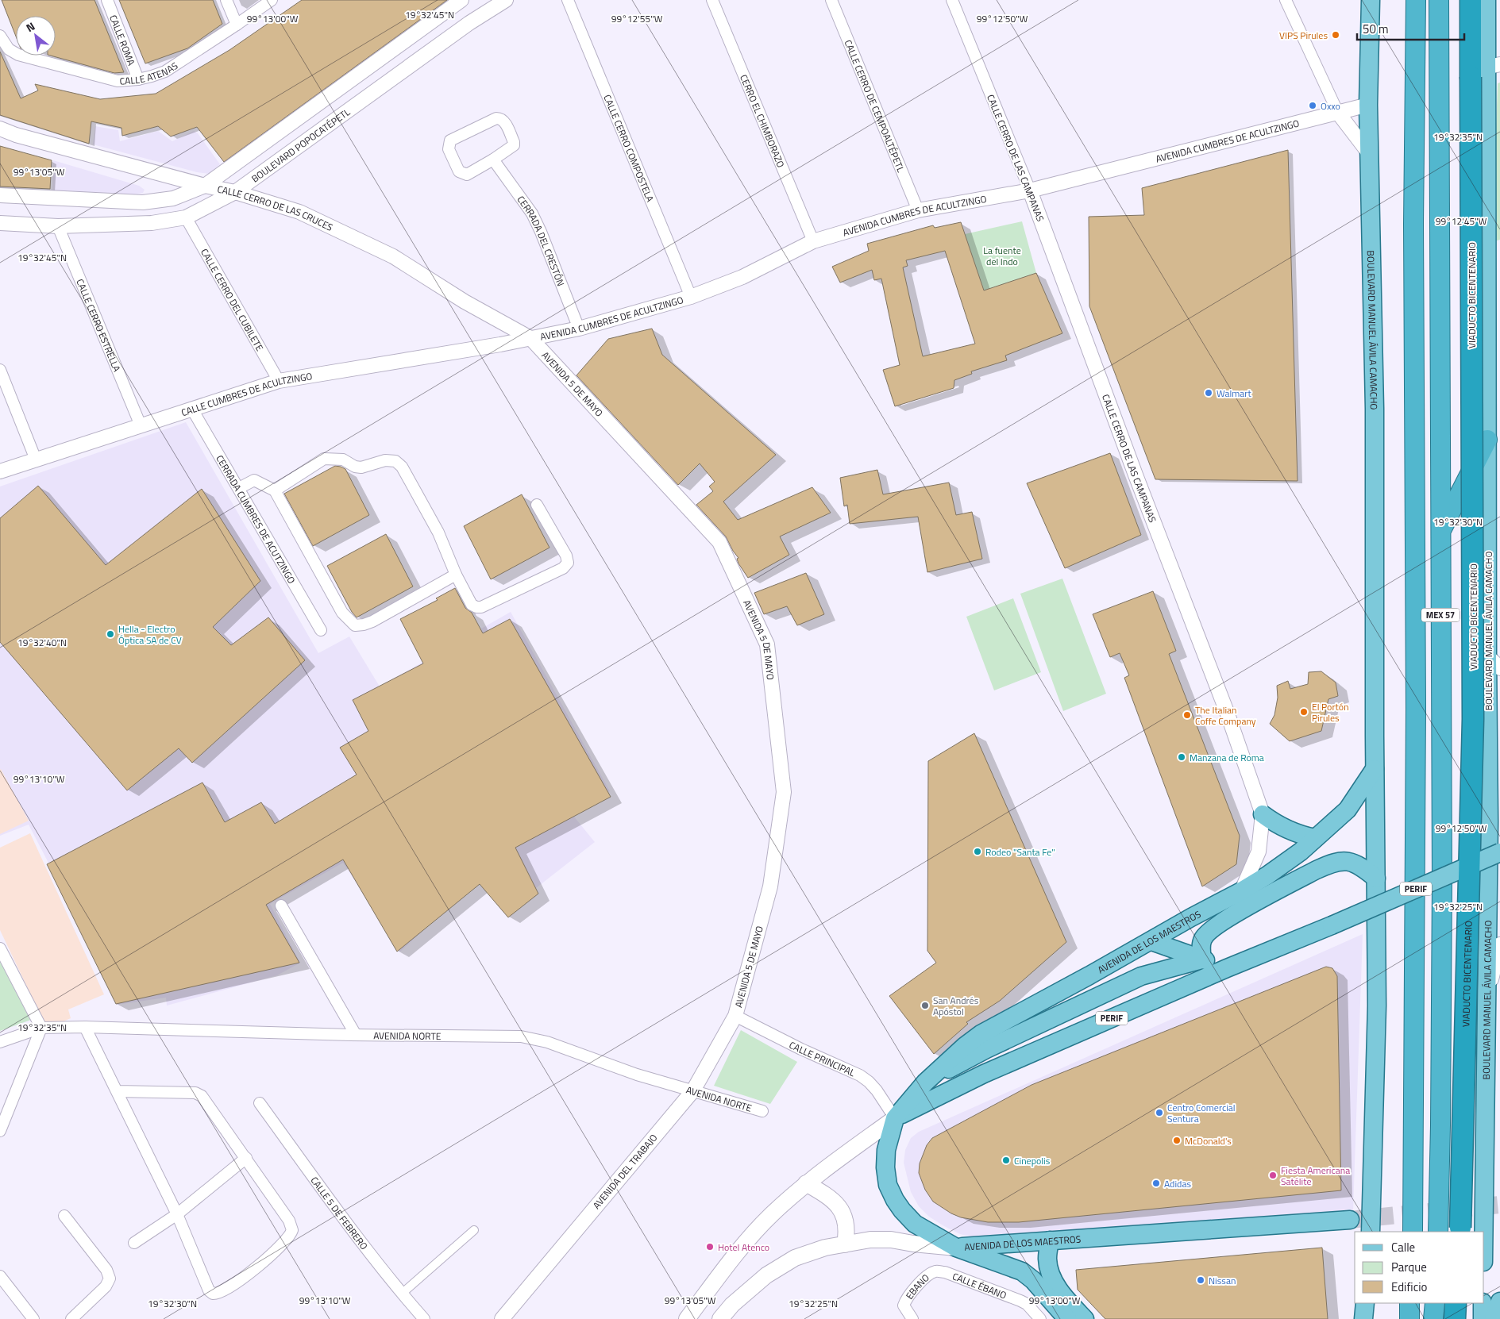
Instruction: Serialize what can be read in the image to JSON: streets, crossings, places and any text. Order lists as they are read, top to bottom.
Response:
{
  "streets": {
    "highway": ["VIADUCTO BICENTENARIO", "MEX 57"],
    "main road": ["BOULEVARD MANUEL ÁVILA CAMACHO", "PERIF", "AVENIDA DE LOS MAESTROS"],
    "street": [
      "CALLE ROMA",
      "CALLE ATENAS",
      "CALLE CERRO DE CEMPOALTÉPETL",
      "CERRO EL CHIMBORAZO",
      "AVENIDA CUMBRES DE ACULTZINGO",
      "BOULEVARD POPOCATÉPETL",
      "CALLE CERRO COMPOSTELA",
      "CALLE CERRO DE LAS CAMPANAS",
      "CALLE CERRO DE LAS CRUCES",
      "CERRADA DEL CRESTÓN",
      "CALLE CERRO DEL CUBILETE",
      "CALLE CERRO ESTRELLA",
      "AVENIDA 5 DE MAYO",
      "CALLE CUMBRES DE ACULTZINGO",
      "CERRADA CUMBRES DE ACUTZINGO",
      "AVENIDA NORTE",
      "CALLE PRINCIPAL",
      "AVENIDA DEL TRABAJO",
      "CALLE 5 DE FEBRERO",
      "CALLE ÉBANO",
      "EBANO"
    ]
  },
  "crossings": [
    ["CALLE ROMA", "CALLE ATENAS"],
    ["CALLE CERRO DE CEMPOALTÉPETL", "AVENIDA CUMBRES DE ACULTZINGO"],
    ["CERRO EL CHIMBORAZO", "AVENIDA CUMBRES DE ACULTZINGO"],
    ["AVENIDA CUMBRES DE ACULTZINGO", "CALLE CERRO COMPOSTELA"],
    ["AVENIDA CUMBRES DE ACULTZINGO", "CALLE CERRO DE LAS CAMPANAS"],
    ["AVENIDA CUMBRES DE ACULTZINGO", "CALLE CERRO DE LAS CRUCES"],
    ["AVENIDA CUMBRES DE ACULTZINGO", "CERRADA DEL CRESTÓN"],
    ["AVENIDA CUMBRES DE ACULTZINGO", "BOULEVARD MANUEL ÁVILA CAMACHO"],
    ["AVENIDA CUMBRES DE ACULTZINGO", "AVENIDA 5 DE MAYO"],
    ["AVENIDA CUMBRES DE ACULTZINGO", "CALLE CUMBRES DE ACULTZINGO"],
    ["BOULEVARD POPOCATÉPETL", "CALLE CERRO DE LAS CRUCES"],
    ["BOULEVARD POPOCATÉPETL", "CALLE CERRO DEL CUBILETE"],
    ["BOULEVARD POPOCATÉPETL", "CALLE CERRO ESTRELLA"],
    ["CALLE CERRO DE LAS CAMPANAS", "AVENIDA DE LOS MAESTROS"],
    ["CALLE CERRO DE LAS CRUCES", "AVENIDA 5 DE MAYO"],
    ["CALLE CERRO DEL CUBILETE", "CALLE CUMBRES DE ACULTZINGO"],
    ["CALLE CERRO ESTRELLA", "CALLE CUMBRES DE ACULTZINGO"],
    ["BOULEVARD MANUEL ÁVILA CAMACHO", "AVENIDA DE LOS MAESTROS"],
    ["AVENIDA 5 DE MAYO", "CALLE PRINCIPAL"],
    ["AVENIDA 5 DE MAYO", "AVENIDA DEL TRABAJO"],
    ["CALLE CUMBRES DE ACULTZINGO", "CERRADA CUMBRES DE ACUTZINGO"],
    ["AVENIDA DE LOS MAESTROS", "CALLE PRINCIPAL"],
    ["AVENIDA NORTE", "AVENIDA DEL TRABAJO"],
    ["CALLE PRINCIPAL", "AVENIDA DEL TRABAJO"],
    ["CALLE ÉBANO", "EBANO"]
  ],
  "parks": ["La fuente del Indo"],
  "places": [
    "VIPS Pirules",
    "Oxxo",
    "Walmart",
    "Hella - Electro Óptica SA de CV",
    "El Portón Pirules",
    "The Italian Coffe Company",
    "Manzana de Roma",
    "Rodeo \"Santa Fe\"",
    "San Andrés Apóstol",
    "Centro Comercial Sentura",
    "McDonald's",
    "Cinepolis",
    "Fiesta Americana Satélite",
    "Adidas",
    "Hotel Atenco",
    "Nissan"
  ],
  "legend": ["Calle", "Parque", "Edificio"],
  "scale_bar": "50 m",
  "north": "top left",
  "coordinates": [
    "19°32'45\"N",
    "99°13'00\"W",
    "99°12'55\"W",
    "99°12'50\"W",
    "19°32'35\"N",
    "99°13'05\"W",
    "99°12'45\"W",
    "19°32'30\"N",
    "19°32'40\"N",
    "99°13'10\"W",
    "19°32'25\"N"
  ]
}
